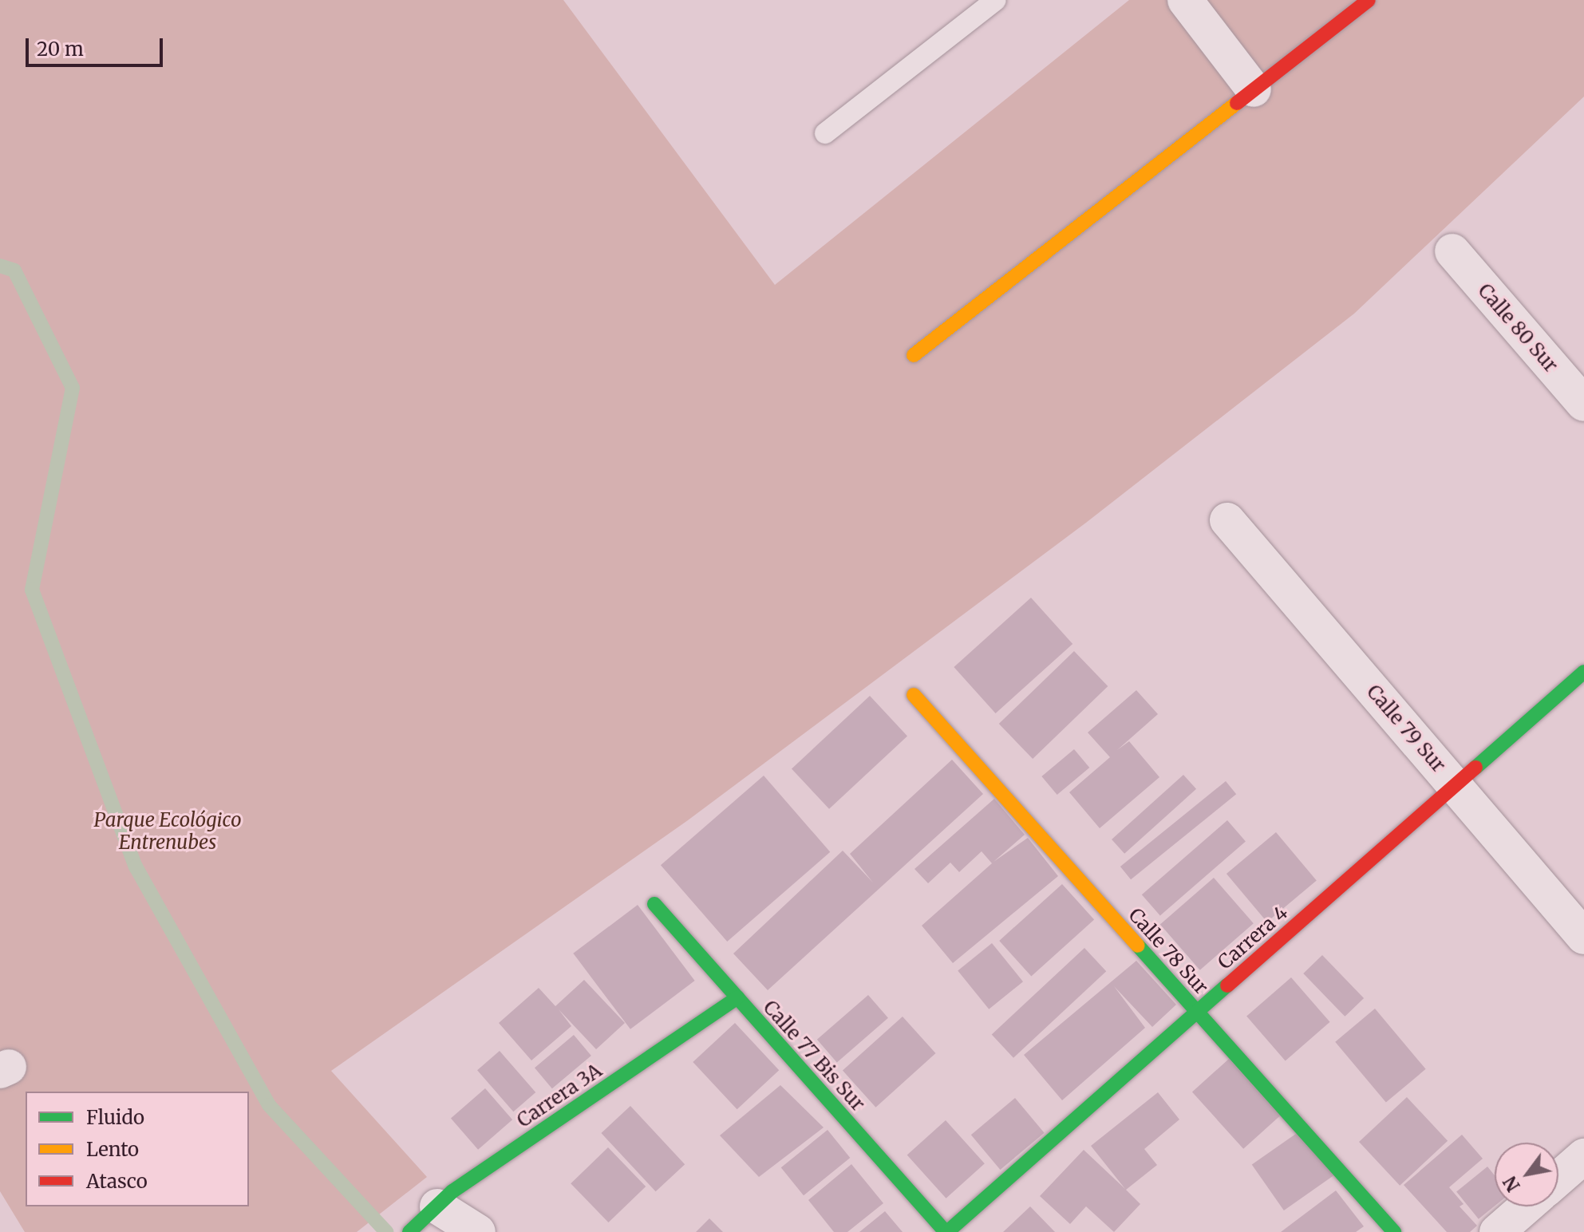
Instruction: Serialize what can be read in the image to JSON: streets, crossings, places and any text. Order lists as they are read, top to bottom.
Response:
{
  "streets": {
    "street": [
      "Calle 80 Sur",
      "Calle 79 Sur",
      "Carrera 4",
      "Calle 78 Sur",
      "Calle 77 Bis Sur",
      "Carrera 3A"
    ]
  },
  "crossings": [
    ["Calle 79 Sur", "Carrera 4"],
    ["Carrera 4", "Calle 78 Sur"],
    ["Carrera 4", "Calle 77 Bis Sur"],
    ["Calle 77 Bis Sur", "Carrera 3A"]
  ],
  "parks": ["Parque Ecológico Entrenubes"],
  "legend": ["Fluido", "Lento", "Atasco"],
  "scale_bar": "20 m",
  "north": "bottom left"
}
